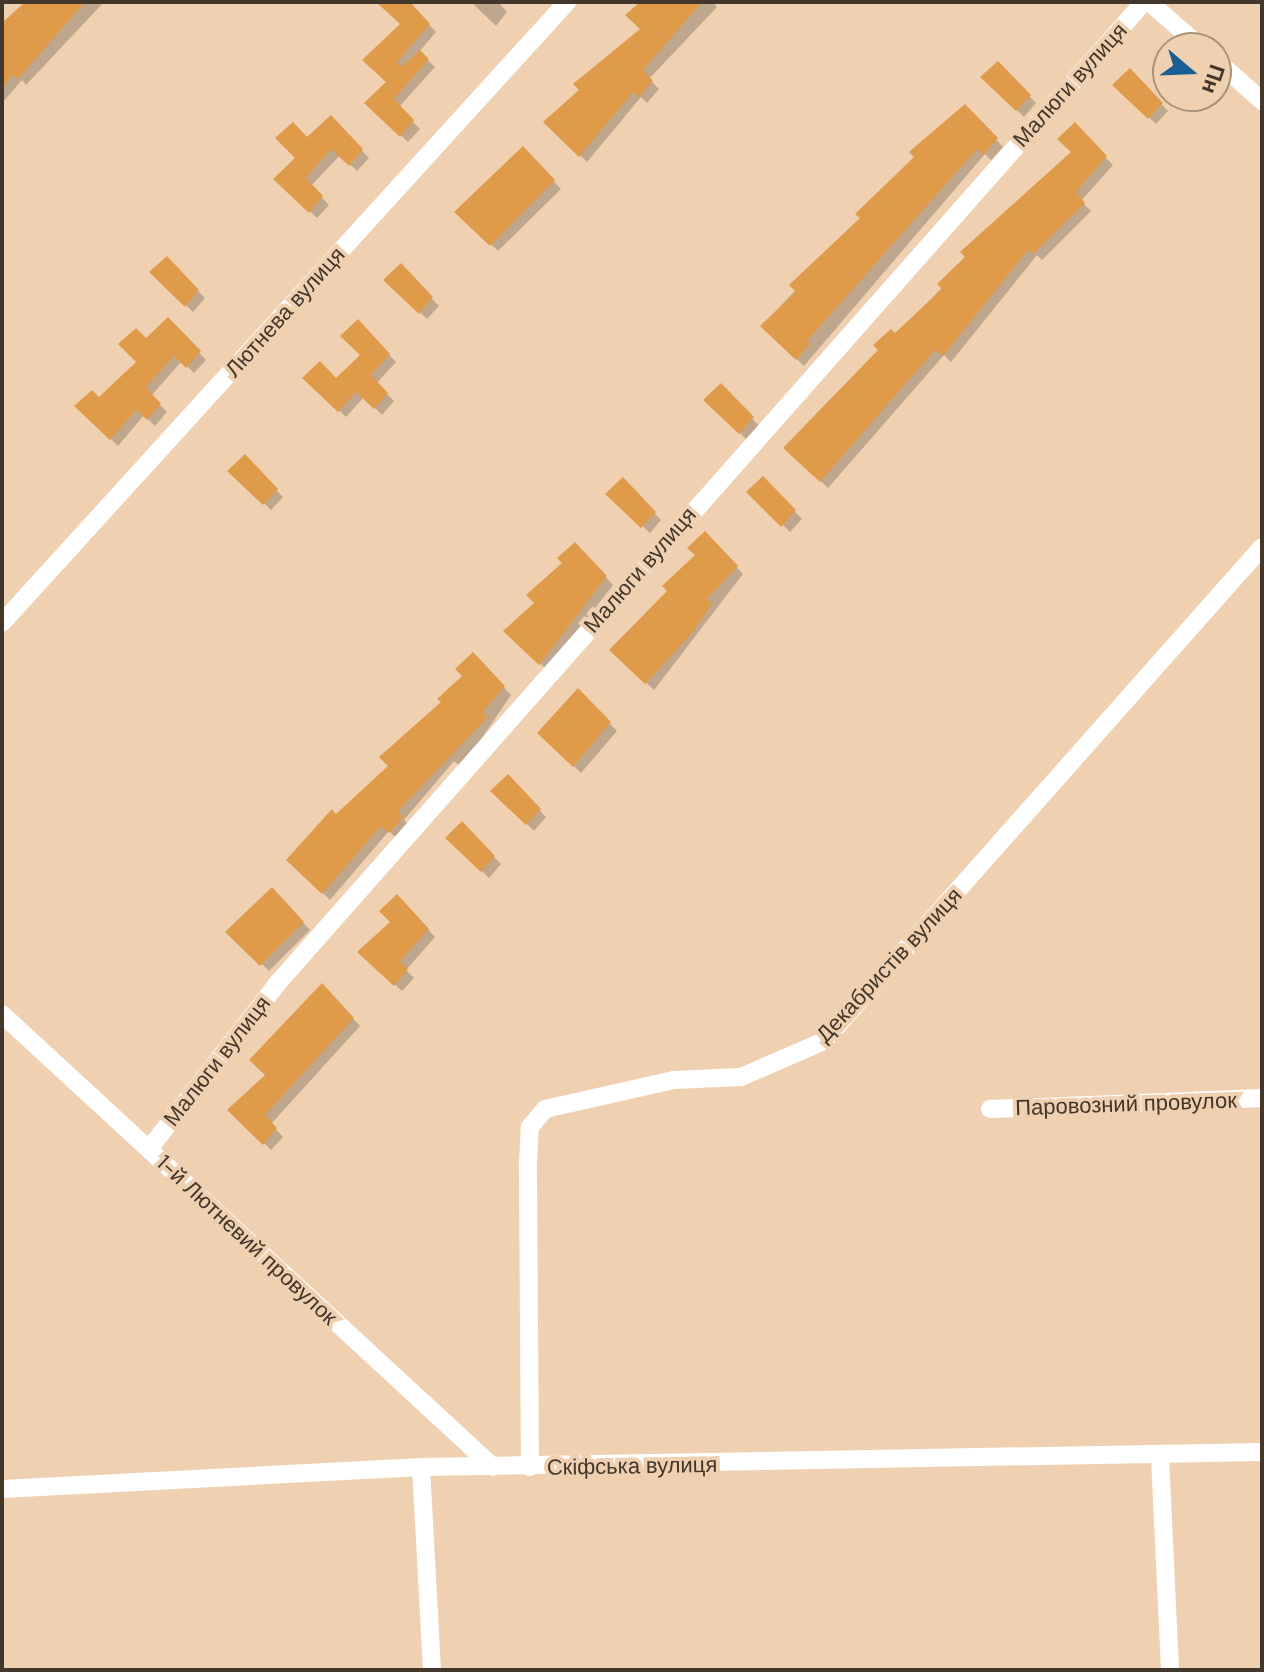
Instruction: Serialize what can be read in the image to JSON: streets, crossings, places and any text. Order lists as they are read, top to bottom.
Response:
{
  "streets": {
    "street": [
      "Малюги вулиця",
      "Лютнева вулиця",
      "Декабристів вулиця",
      "Паровозний провулок",
      "1-й Лютневий провулок",
      "Скіфська вулиця"
    ]
  },
  "crossings": [
    ["Малюги вулиця", "1-й Лютневий провулок"],
    ["Декабристів вулиця", "Скіфська вулиця"],
    ["1-й Лютневий провулок", "Скіфська вулиця"]
  ],
  "north": "right"
}
